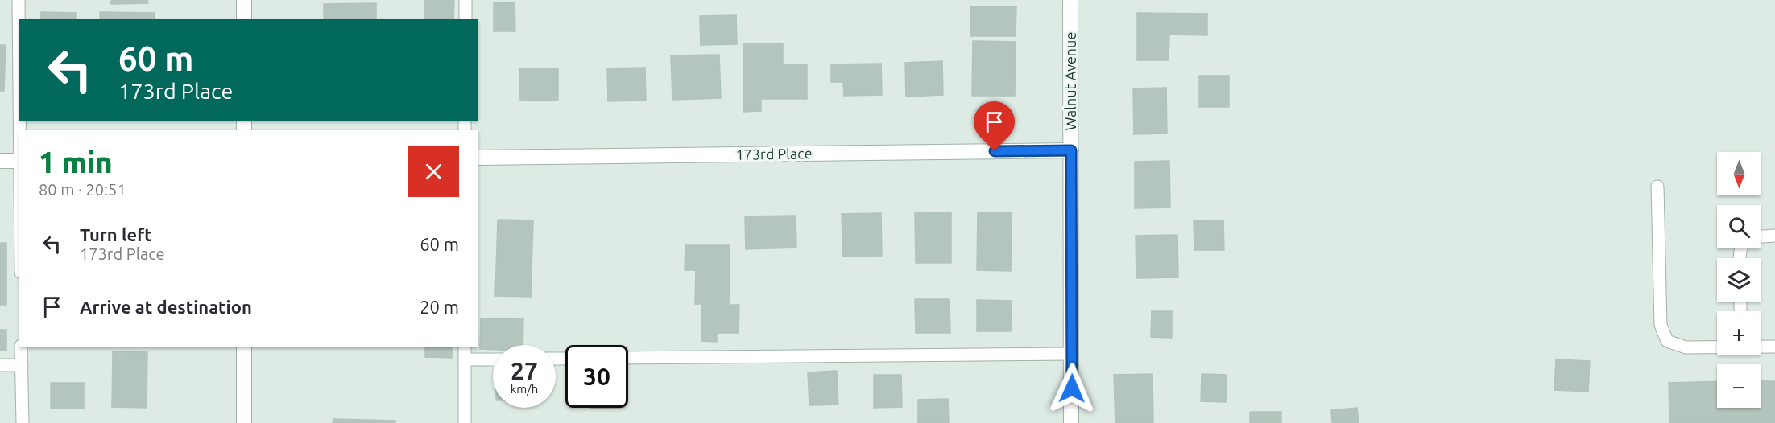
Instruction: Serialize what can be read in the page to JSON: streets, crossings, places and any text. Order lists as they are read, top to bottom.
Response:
{
  "streets": {
    "street": ["Walnut Avenue", "173rd Place"]
  },
  "crossings": [
    ["Walnut Avenue", "173rd Place"]
  ],
  "north": "bottom",
  "page": {
    "turn": ["60 m", "173rd Place"],
    "heading": ["1 min", "80 m · 20:51"],
    "map_buttons": ["+", "−"],
    "list": [
      {
        "name": "Turn left",
        "note": "173rd Place",
        "value": "60 m"
      },
      {
        "name": "Arrive at destination",
        "value": "20 m"
      }
    ],
    "speed": "27 km/h",
    "limit": "30"
  }
}
